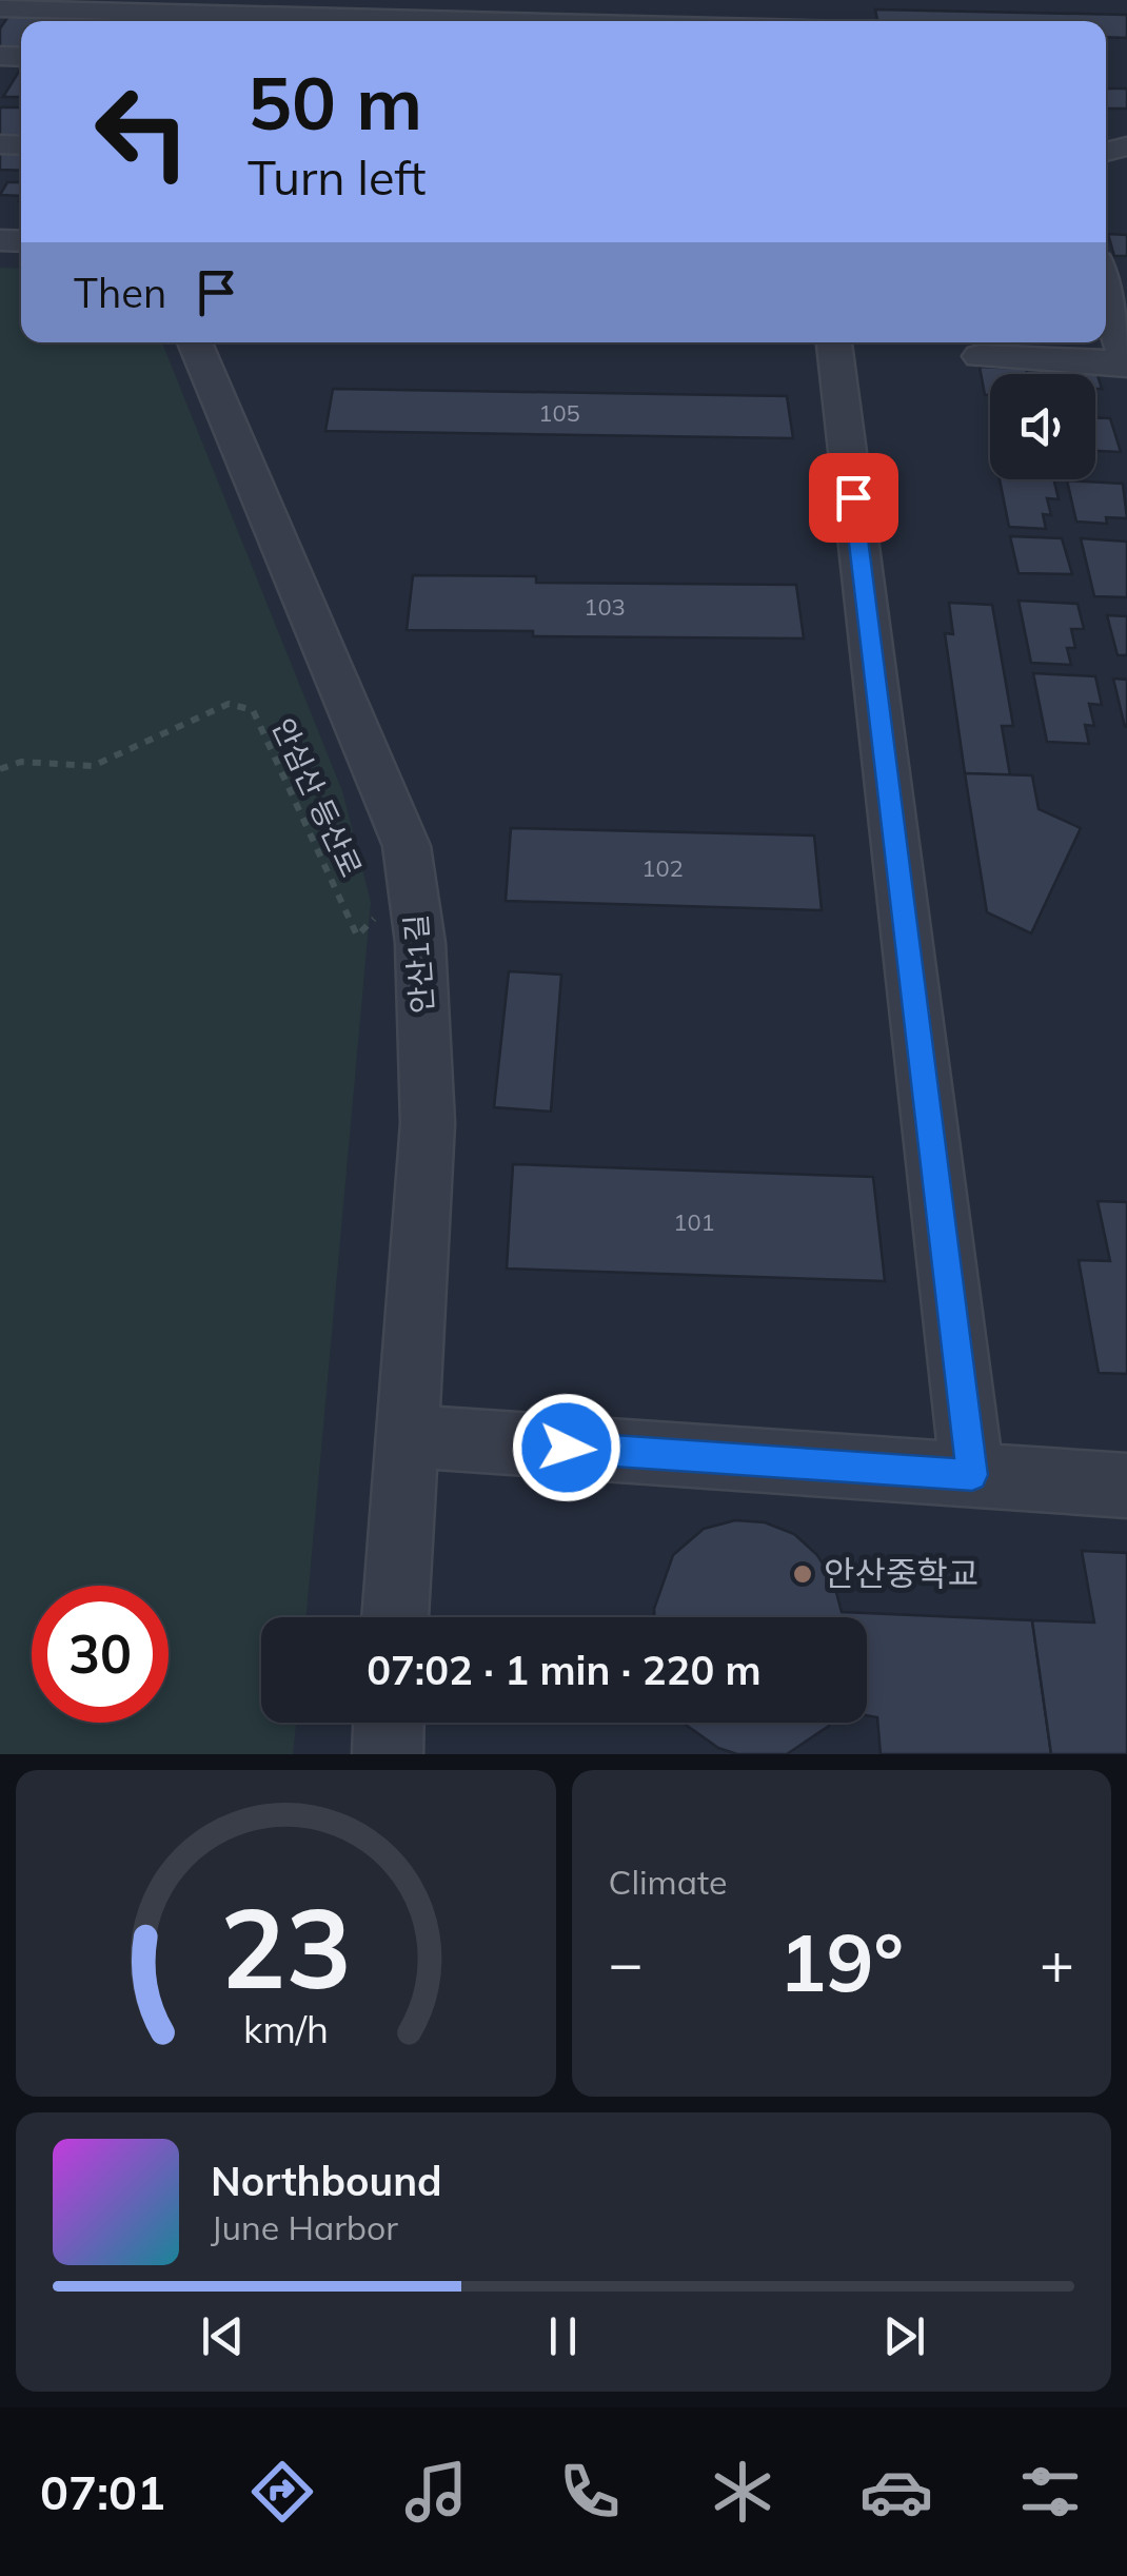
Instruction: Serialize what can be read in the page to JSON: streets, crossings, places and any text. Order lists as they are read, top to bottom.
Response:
{
  "streets": {
    "street": ["안산1길"],
    "path": ["안심산 등산로"]
  },
  "crossings": [
    ["안심산 등산로", "안산1길"]
  ],
  "places": ["안산중학교"],
  "house_numbers": [
    "105",
    "103",
    "102",
    "101"
  ],
  "page": {
    "turn": ["50 m", "Turn left"],
    "then": "Then",
    "limit": "30",
    "trip": "07:02 · 1 min · 220 m",
    "tile": "Climate",
    "heat": ["−", "19°", "+"],
    "song": ["Northbound", "June Harbor"],
    "tabs": "07:01",
    "gauge": ["23", "km/h"]
  }
}
